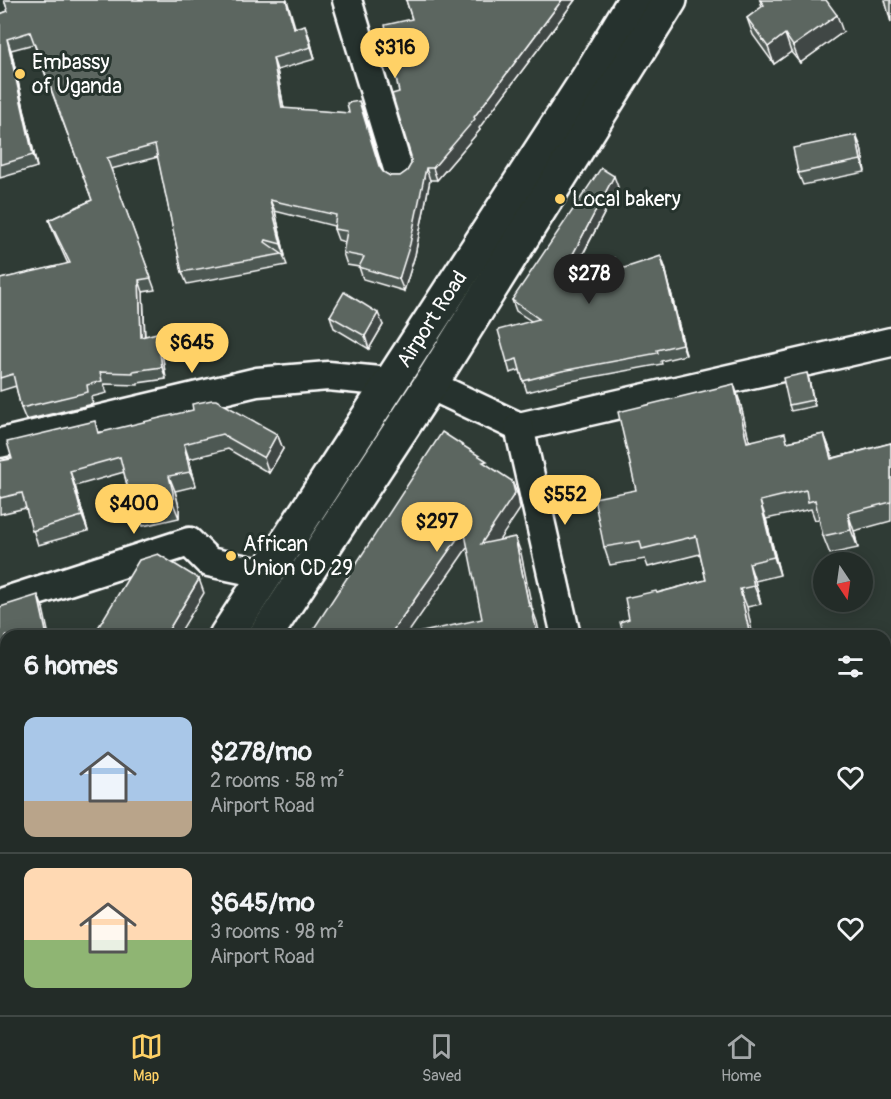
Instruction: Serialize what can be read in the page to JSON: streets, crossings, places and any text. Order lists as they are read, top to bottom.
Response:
{
  "streets": {
    "main road": ["Airport Road"]
  },
  "places": ["Embassy of Uganda", "Local bakery", "African Union CD 29"],
  "north": "bottom",
  "page": {
    "price": [
      "$316",
      "$278",
      "$645",
      "$552",
      "$400",
      "$297"
    ],
    "heading": "6 homes",
    "list": [
      {
        "name": "$278/mo",
        "note": "2 rooms · 58 m² · Airport Road"
      },
      {
        "name": "$645/mo",
        "note": "3 rooms · 98 m² · Airport Road"
      }
    ],
    "tabs": ["Map", "Saved", "Home"]
  }
}
